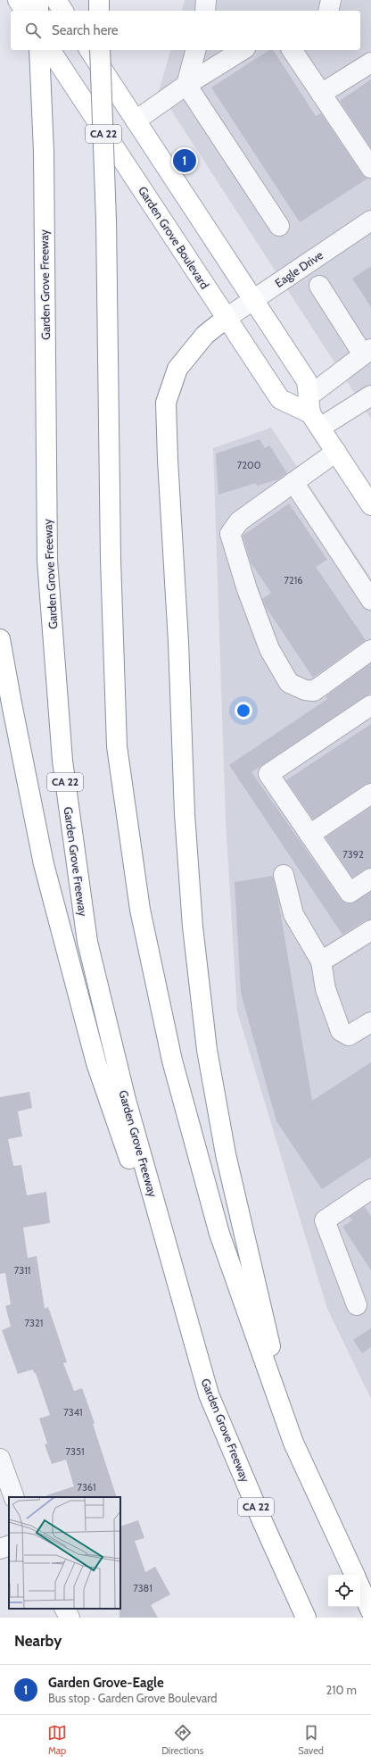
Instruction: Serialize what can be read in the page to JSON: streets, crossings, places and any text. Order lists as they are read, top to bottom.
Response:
{
  "streets": {
    "main road": ["CA 22", "Garden Grove Boulevard", "Garden Grove Freeway"],
    "street": ["Eagle Drive"]
  },
  "crossings": [
    ["Garden Grove Boulevard", "Eagle Drive"]
  ],
  "house_numbers": [
    "7200",
    "7216",
    "7392",
    "7311",
    "7321",
    "7341",
    "7351",
    "7361",
    "7381"
  ],
  "page": {
    "search": "Search here",
    "pins": "1",
    "heading": "Nearby",
    "list": [
      {
        "mark": "1",
        "name": "Garden Grove-Eagle",
        "note": "Bus stop · Garden Grove Boulevard",
        "value": "210 m"
      }
    ],
    "nav": ["Map", "Directions", "Saved"]
  }
}
